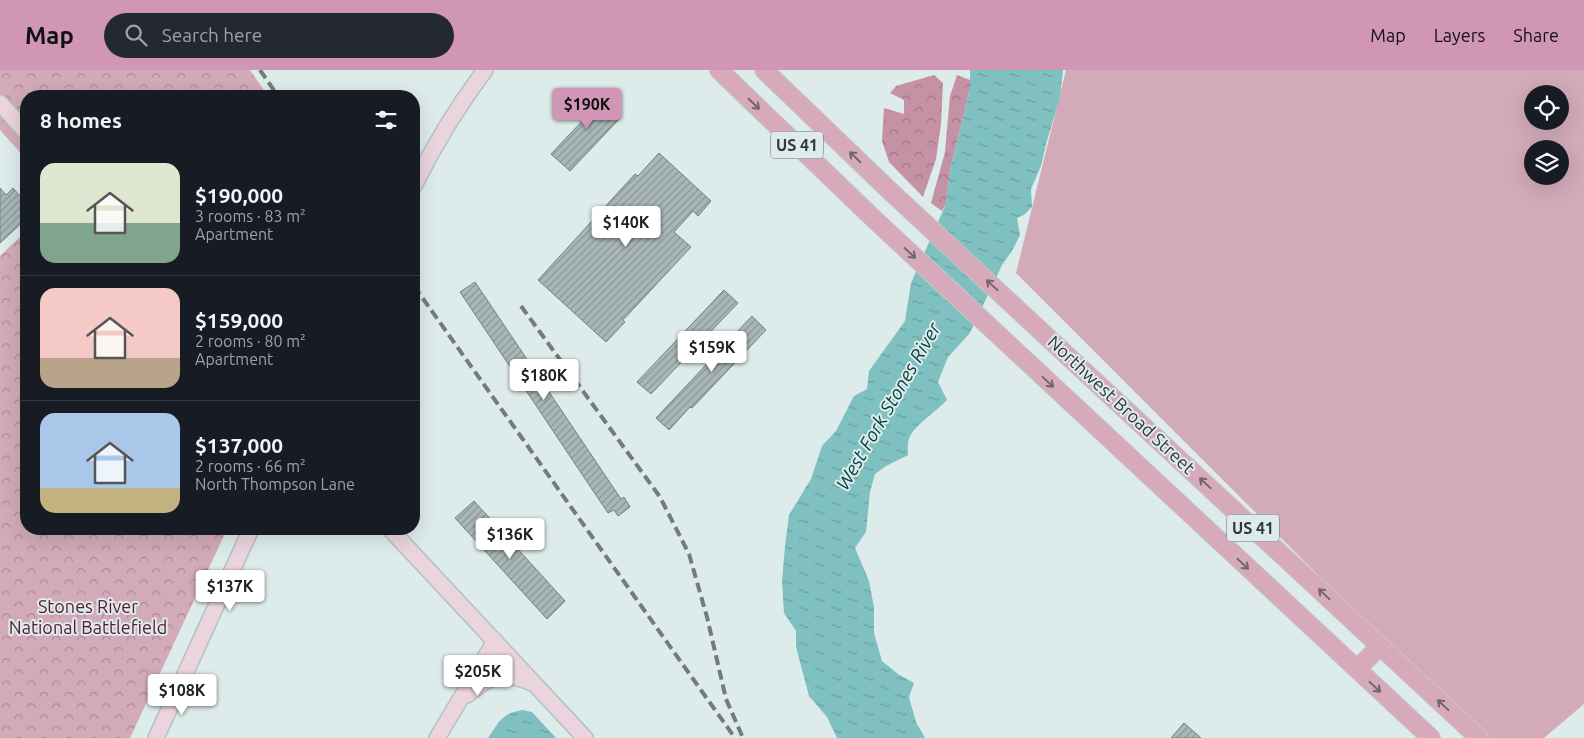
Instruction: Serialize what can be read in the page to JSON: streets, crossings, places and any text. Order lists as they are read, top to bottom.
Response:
{
  "streets": {
    "main road": ["US 41", "Northwest Broad Street"]
  },
  "water": ["West Fork Stones River"],
  "parks": ["Stones River National Battlefield"],
  "page": {
    "header": "Map",
    "search": "Search here",
    "nav": ["Map", "Layers", "Share"],
    "price": [
      "$190K",
      "$140K",
      "$159K",
      "$180K",
      "$136K",
      "$137K",
      "$205K",
      "$108K"
    ],
    "heading": "8 homes",
    "list": [
      {
        "name": "$190,000",
        "note": "3 rooms · 83 m² · Apartment"
      },
      {
        "name": "$159,000",
        "note": "2 rooms · 80 m² · Apartment"
      },
      {
        "name": "$137,000",
        "note": "2 rooms · 66 m² · North Thompson Lane"
      }
    ]
  }
}
